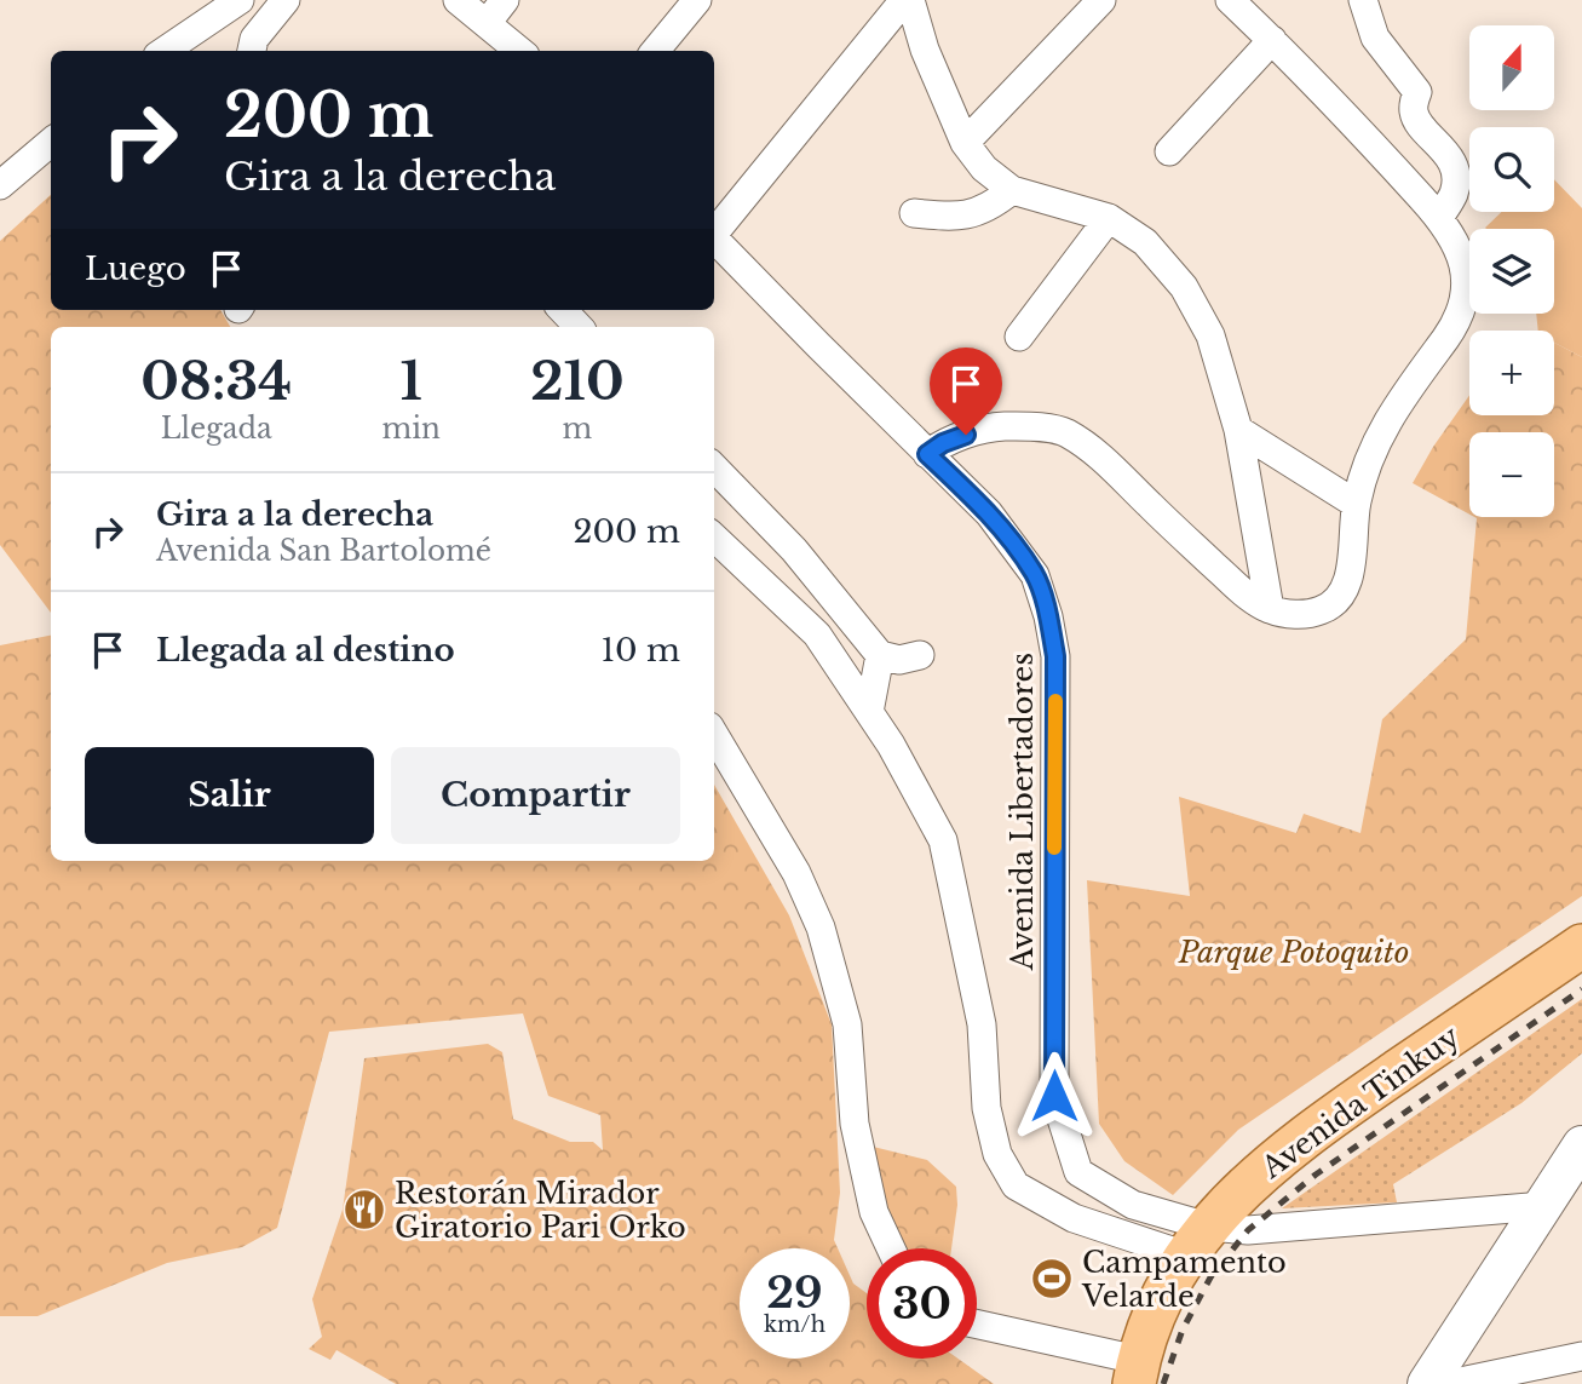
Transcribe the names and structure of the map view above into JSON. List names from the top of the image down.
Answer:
{
  "streets": {
    "main road": ["Avenida Tinkuy"],
    "street": ["Avenida Libertadores"]
  },
  "crossings": [
    ["Avenida Libertadores", "Avenida Tinkuy"]
  ],
  "parks": ["Parque Potoquito"],
  "places": {
    "restaurant": ["Restorán Mirador Giratorio Pari Orko"],
    "sports": ["Campamento Velarde"]
  },
  "north": "top",
  "page": {
    "map_buttons": ["+", "−"],
    "turn": ["200 m", "Gira a la derecha"],
    "then": "Luego",
    "eta": [
      "08:34",
      "Llegada",
      "1",
      "min",
      "210",
      "m"
    ],
    "list": [
      {
        "name": "Gira a la derecha",
        "note": "Avenida San Bartolomé",
        "value": "200 m"
      },
      {
        "name": "Llegada al destino",
        "value": "10 m"
      }
    ],
    "buttons": ["Salir", "Compartir"],
    "speed": "29 km/h",
    "limit": "30"
  }
}
